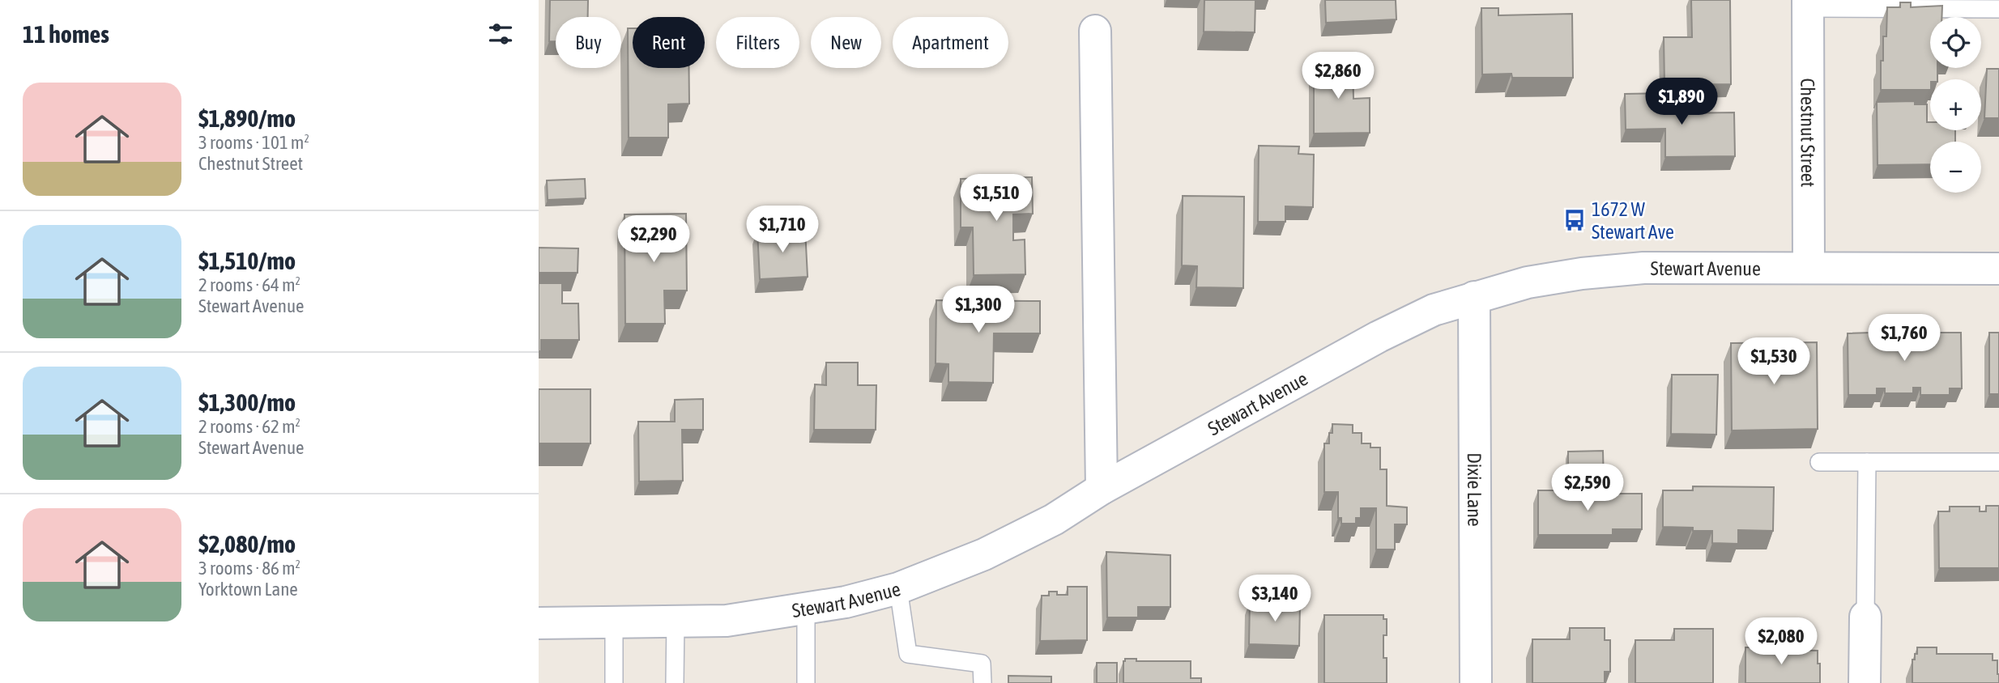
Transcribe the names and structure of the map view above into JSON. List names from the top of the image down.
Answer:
{
  "streets": {
    "main road": ["Chestnut Street", "Stewart Avenue", "Dixie Lane"]
  },
  "crossings": [
    ["Chestnut Street", "Stewart Avenue"],
    ["Stewart Avenue", "Dixie Lane"]
  ],
  "places": {
    "bus stop": ["1672 W Stewart Ave"]
  },
  "page": {
    "heading": "11 homes",
    "map_buttons": ["+", "−"],
    "chip": [
      "Buy",
      "Rent",
      "Filters",
      "New",
      "Apartment"
    ],
    "price": [
      "$2,860",
      "$1,890",
      "$1,510",
      "$1,710",
      "$2,290",
      "$1,300",
      "$1,760",
      "$1,530",
      "$2,590",
      "$3,140",
      "$2,080"
    ],
    "list": [
      {
        "name": "$1,890/mo",
        "note": "3 rooms · 101 m² · Chestnut Street"
      },
      {
        "name": "$1,510/mo",
        "note": "2 rooms · 64 m² · Stewart Avenue"
      },
      {
        "name": "$1,300/mo",
        "note": "2 rooms · 62 m² · Stewart Avenue"
      },
      {
        "name": "$2,080/mo",
        "note": "3 rooms · 86 m² · Yorktown Lane"
      }
    ]
  }
}
